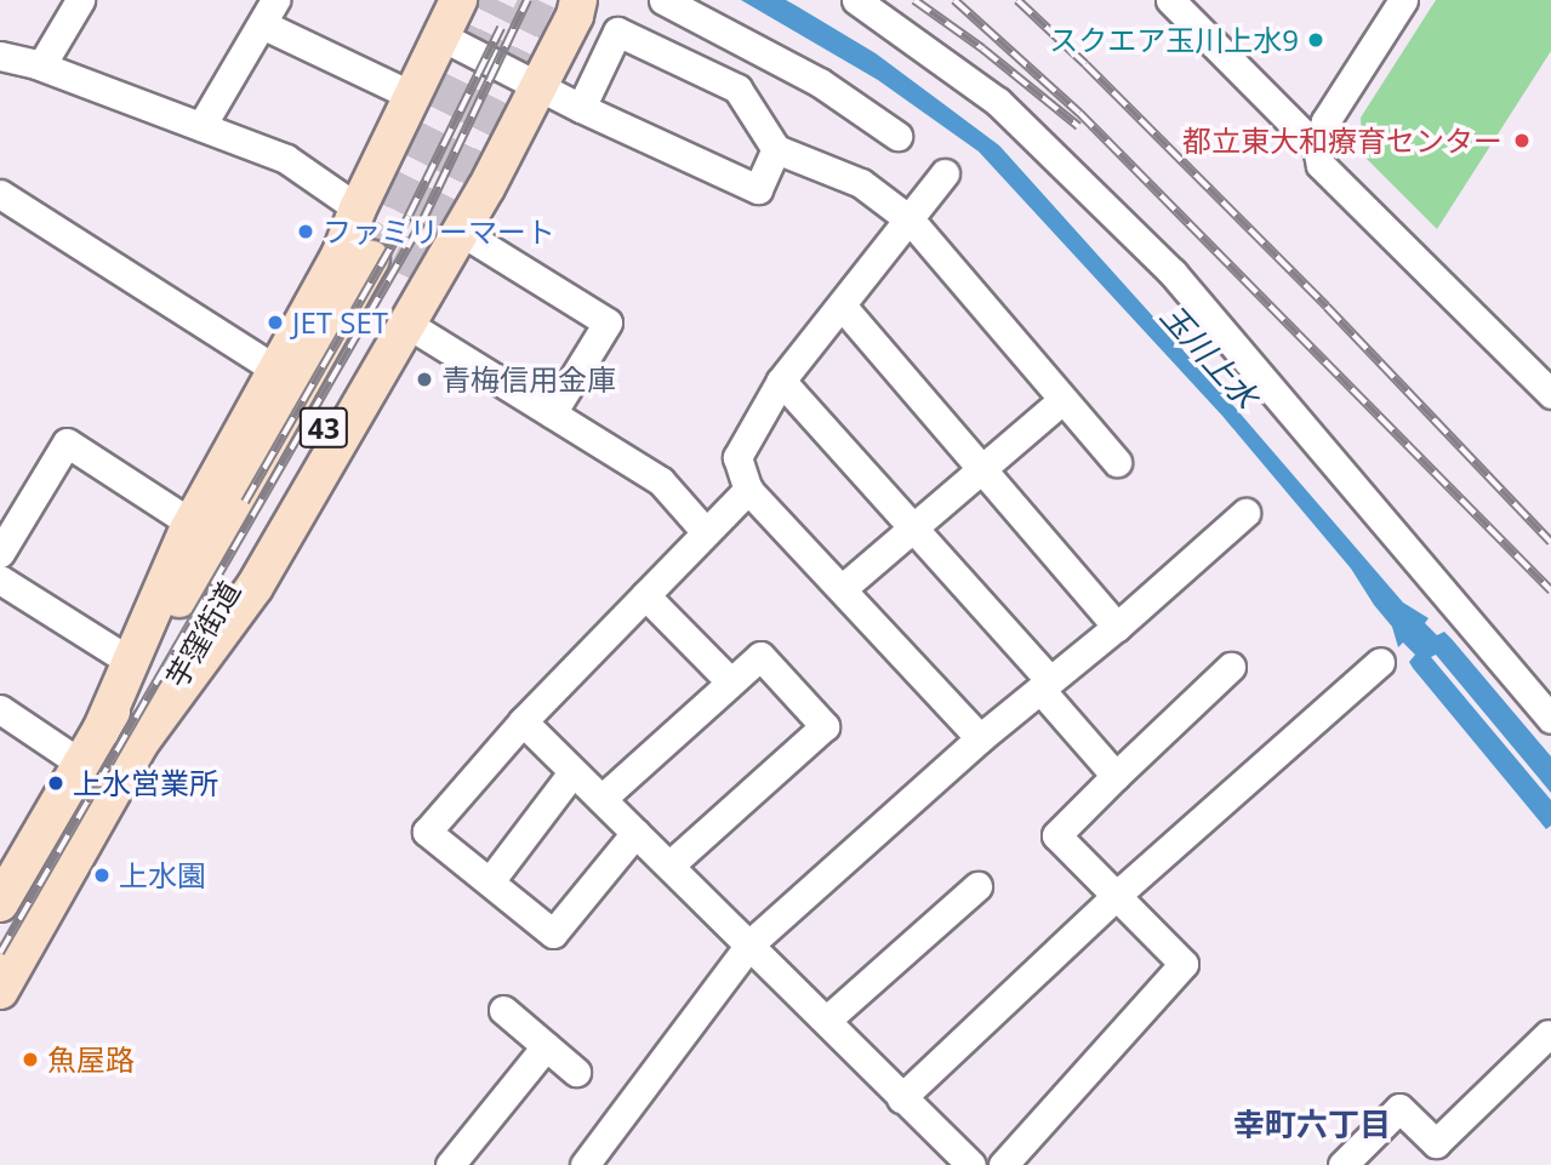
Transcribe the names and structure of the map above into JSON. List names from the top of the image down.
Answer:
{
  "streets": {
    "main road": ["43", "芋窪街道"]
  },
  "districts": ["幸町六丁目"],
  "water": ["玉川上水"],
  "places": [
    "スクエア玉川上水9",
    "都立東大和療育センター",
    "ファミリーマート",
    "JET SET",
    "青梅信用金庫",
    "上水営業所",
    "上水園",
    "魚屋路"
  ]
}
